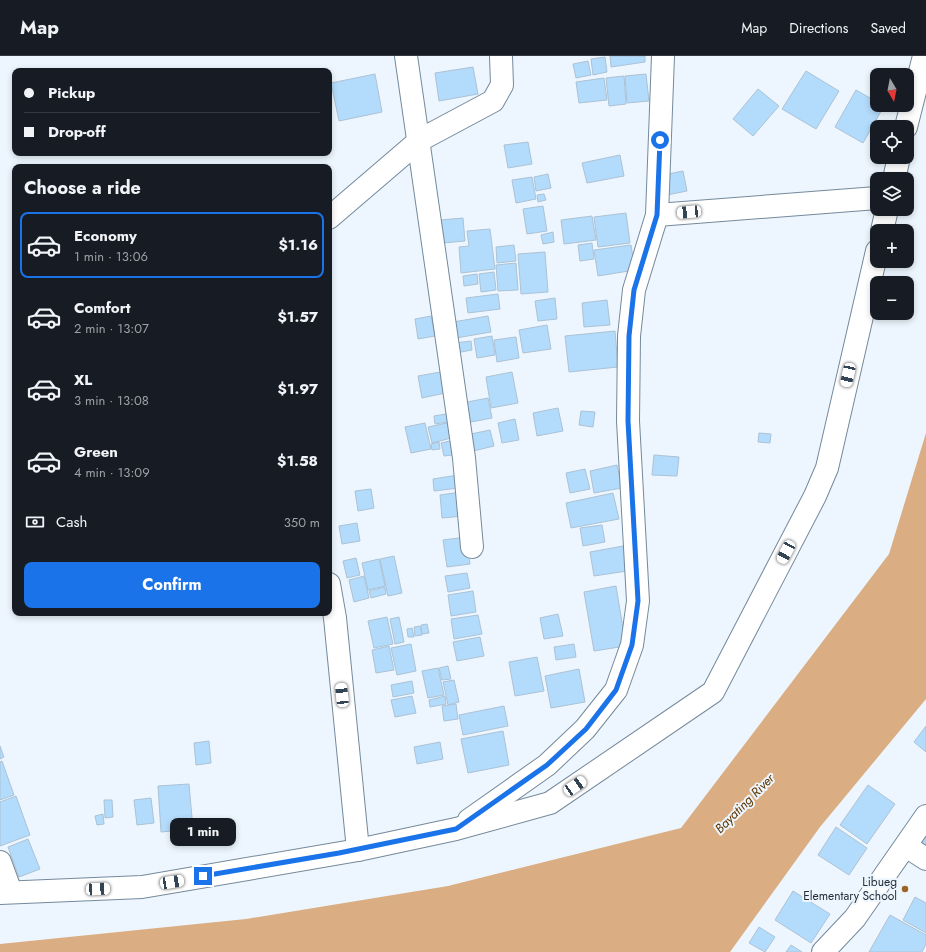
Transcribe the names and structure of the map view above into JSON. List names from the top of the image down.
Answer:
{
  "water": ["Bayating River"],
  "places": ["Libueg Elementary School"],
  "north": "bottom",
  "page": {
    "header": "Map",
    "nav": ["Map", "Directions", "Saved"],
    "map_buttons": ["+", "−"],
    "banner": ["Pickup", "Drop-off"],
    "heading": "Choose a ride",
    "list": [
      {
        "name": "Economy",
        "note": "1 min · 13:06",
        "value": "$1.16"
      },
      {
        "name": "Comfort",
        "note": "2 min · 13:07",
        "value": "$1.57"
      },
      {
        "name": "XL",
        "note": "3 min · 13:08",
        "value": "$1.97"
      },
      {
        "name": "Green",
        "note": "4 min · 13:09",
        "value": "$1.58"
      }
    ],
    "pay": ["Cash", "350 m"],
    "buttons": "Confirm",
    "bubble": "1 min"
  }
}
